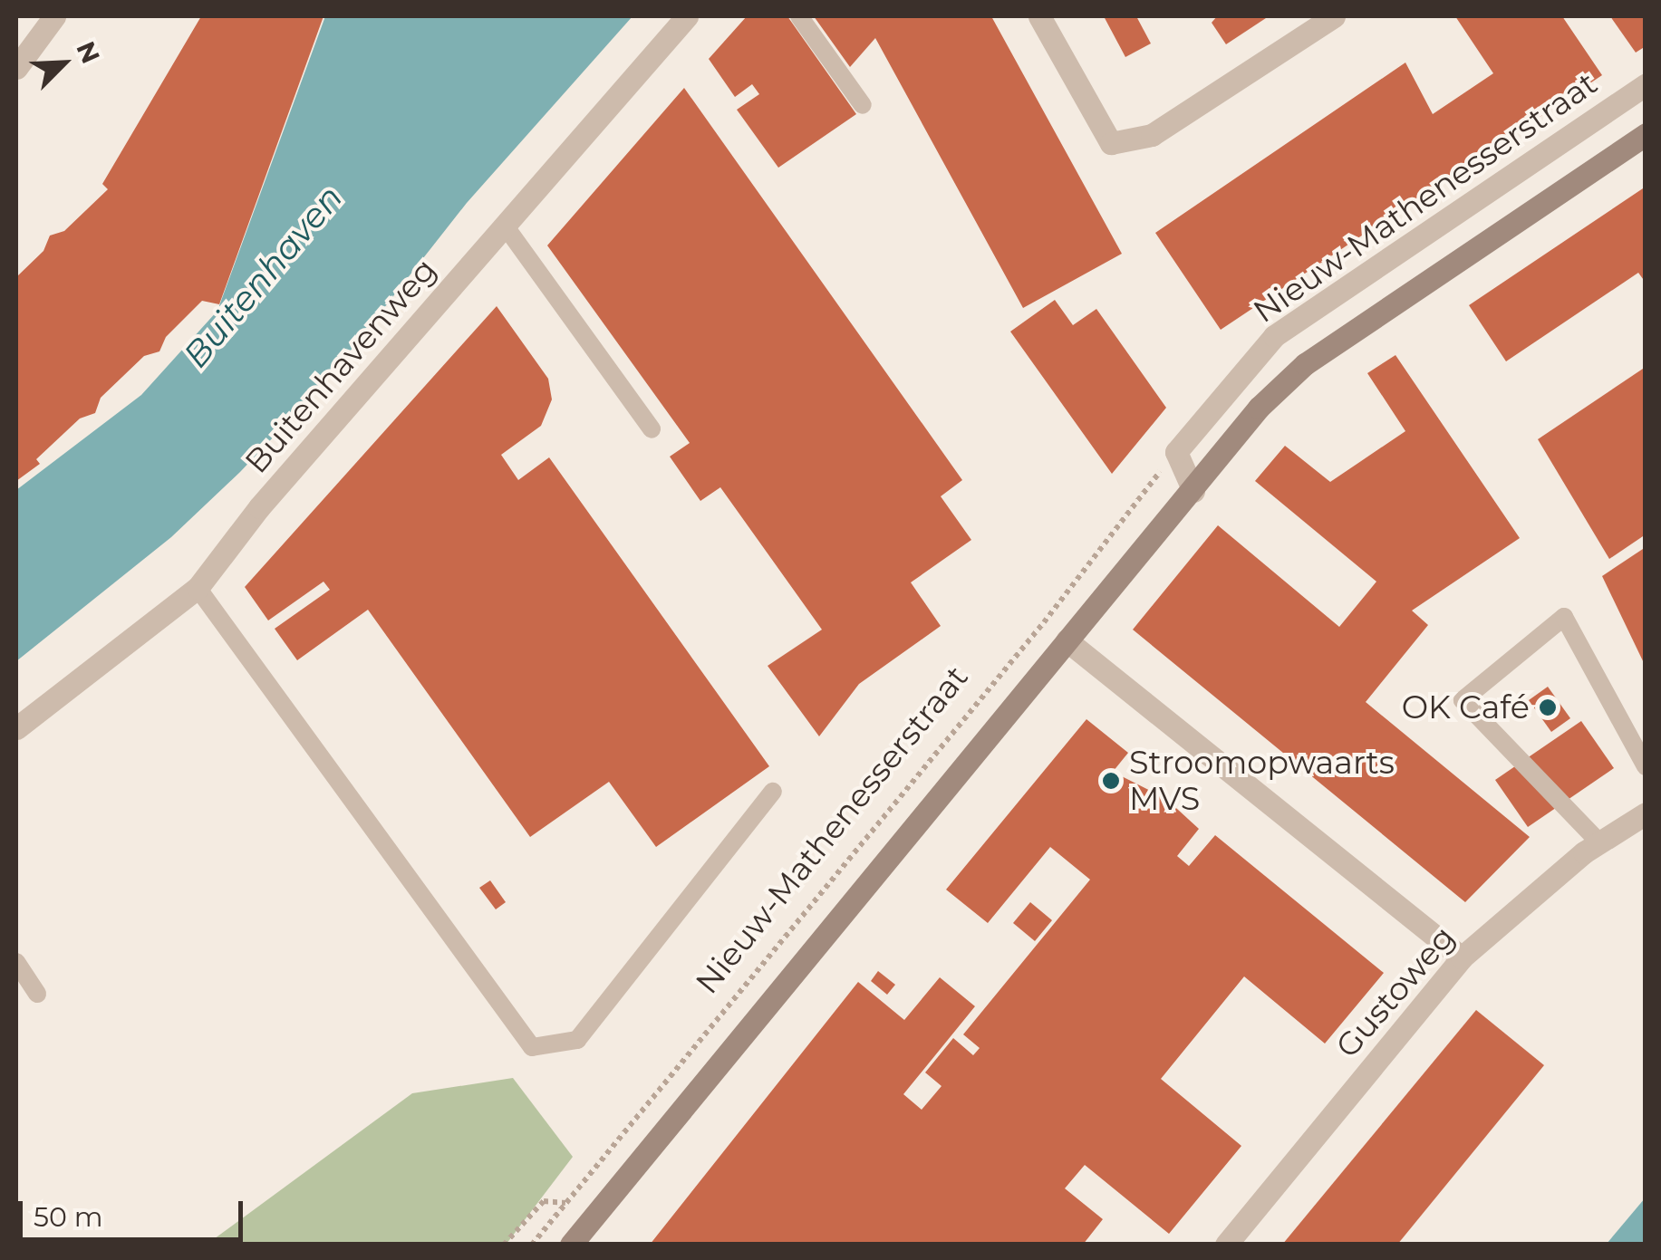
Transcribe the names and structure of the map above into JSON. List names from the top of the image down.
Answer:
{
  "streets": {
    "street": ["Nieuw-Mathenesserstraat", "Buitenhavenweg", "Gustoweg"]
  },
  "water": ["Buitenhaven"],
  "places": ["OK Café", "Stroomopwaarts MVS"],
  "scale_bar": "50 m",
  "north": "top right"
}
